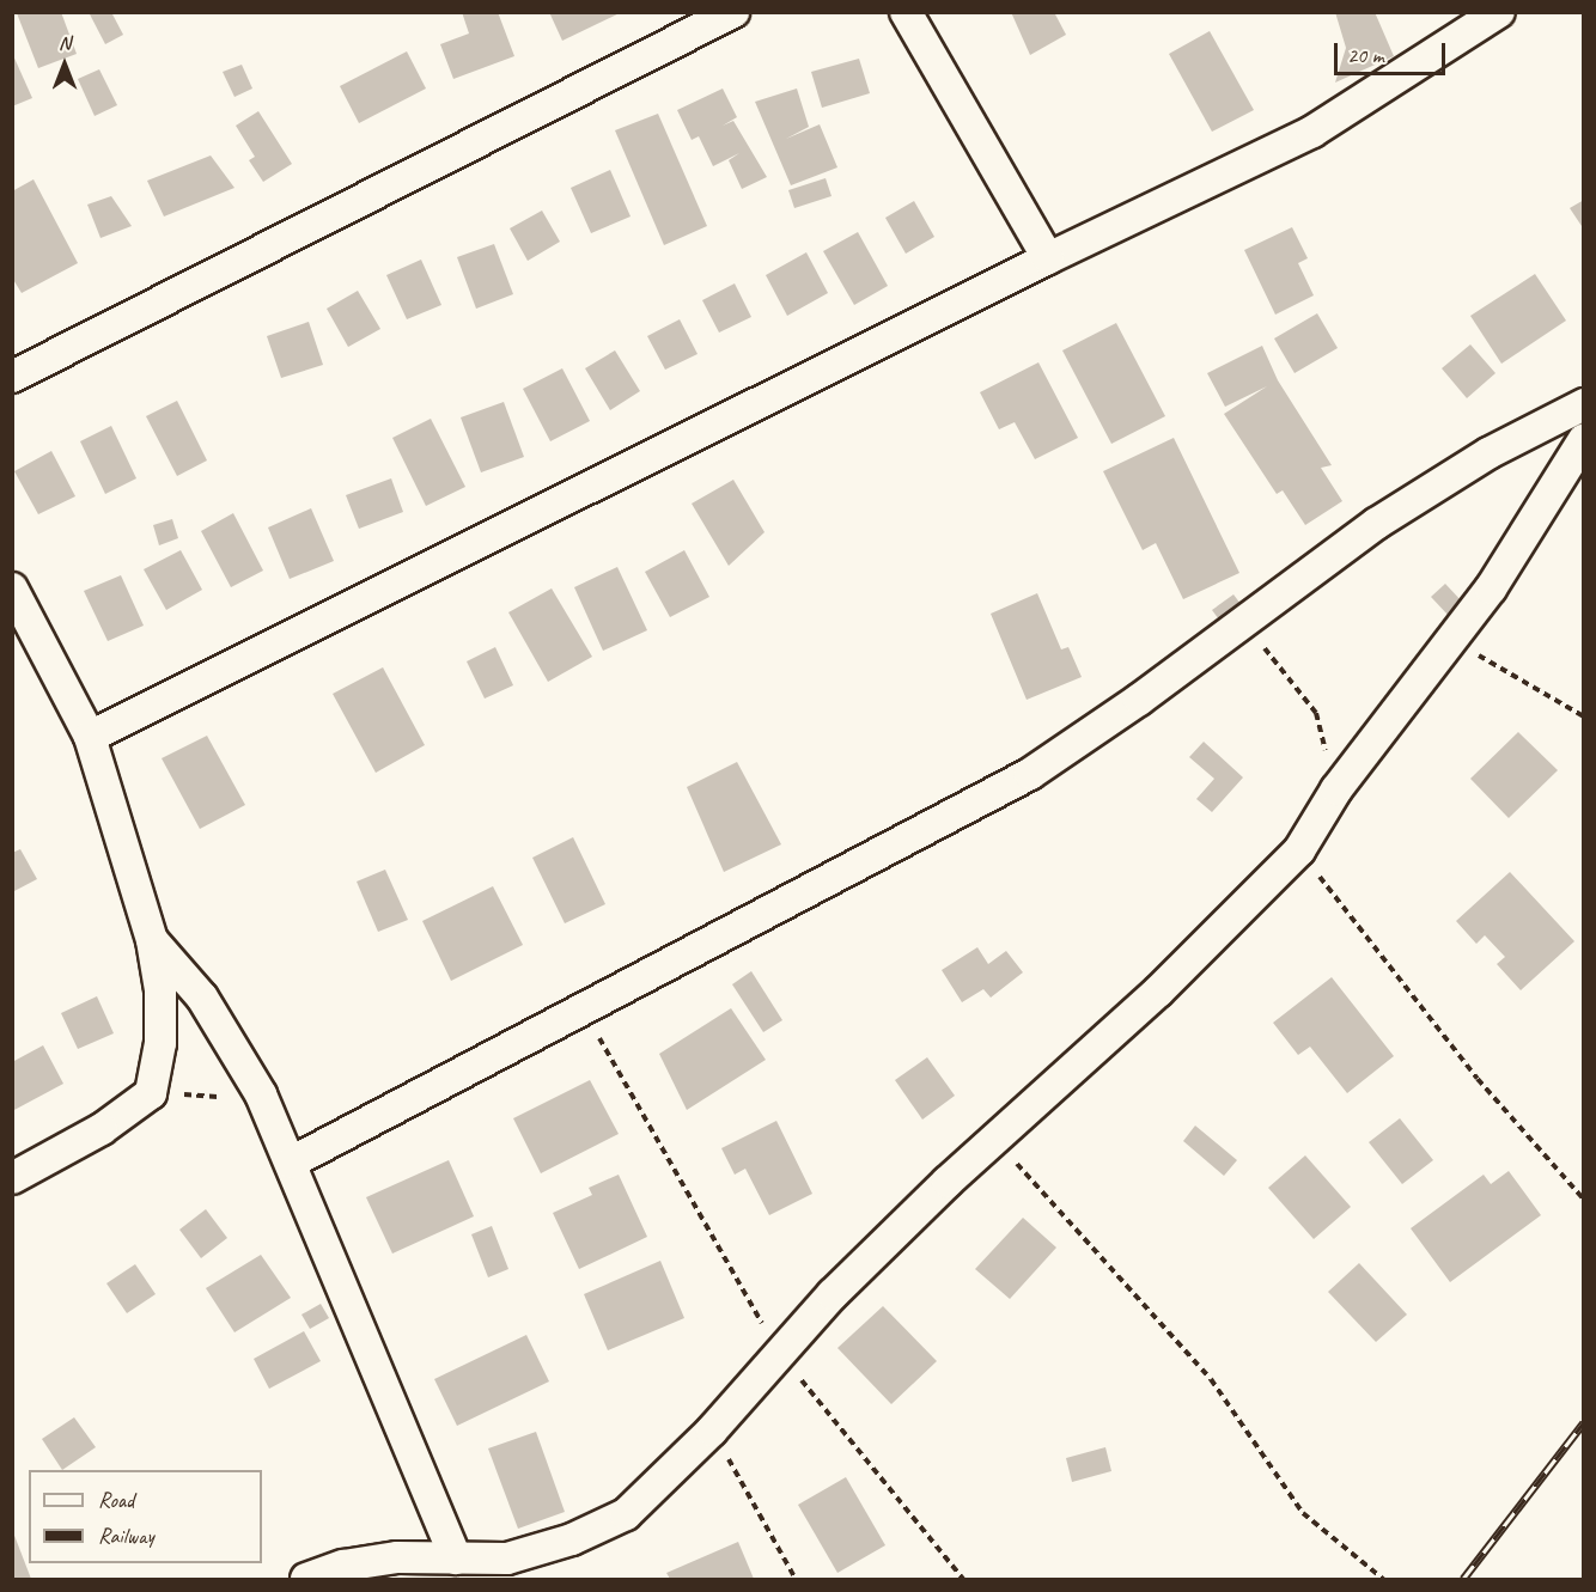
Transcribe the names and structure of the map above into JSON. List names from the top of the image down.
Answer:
{
  "legend": ["Road", "Railway"],
  "scale_bar": "20 m",
  "north": "top"
}
